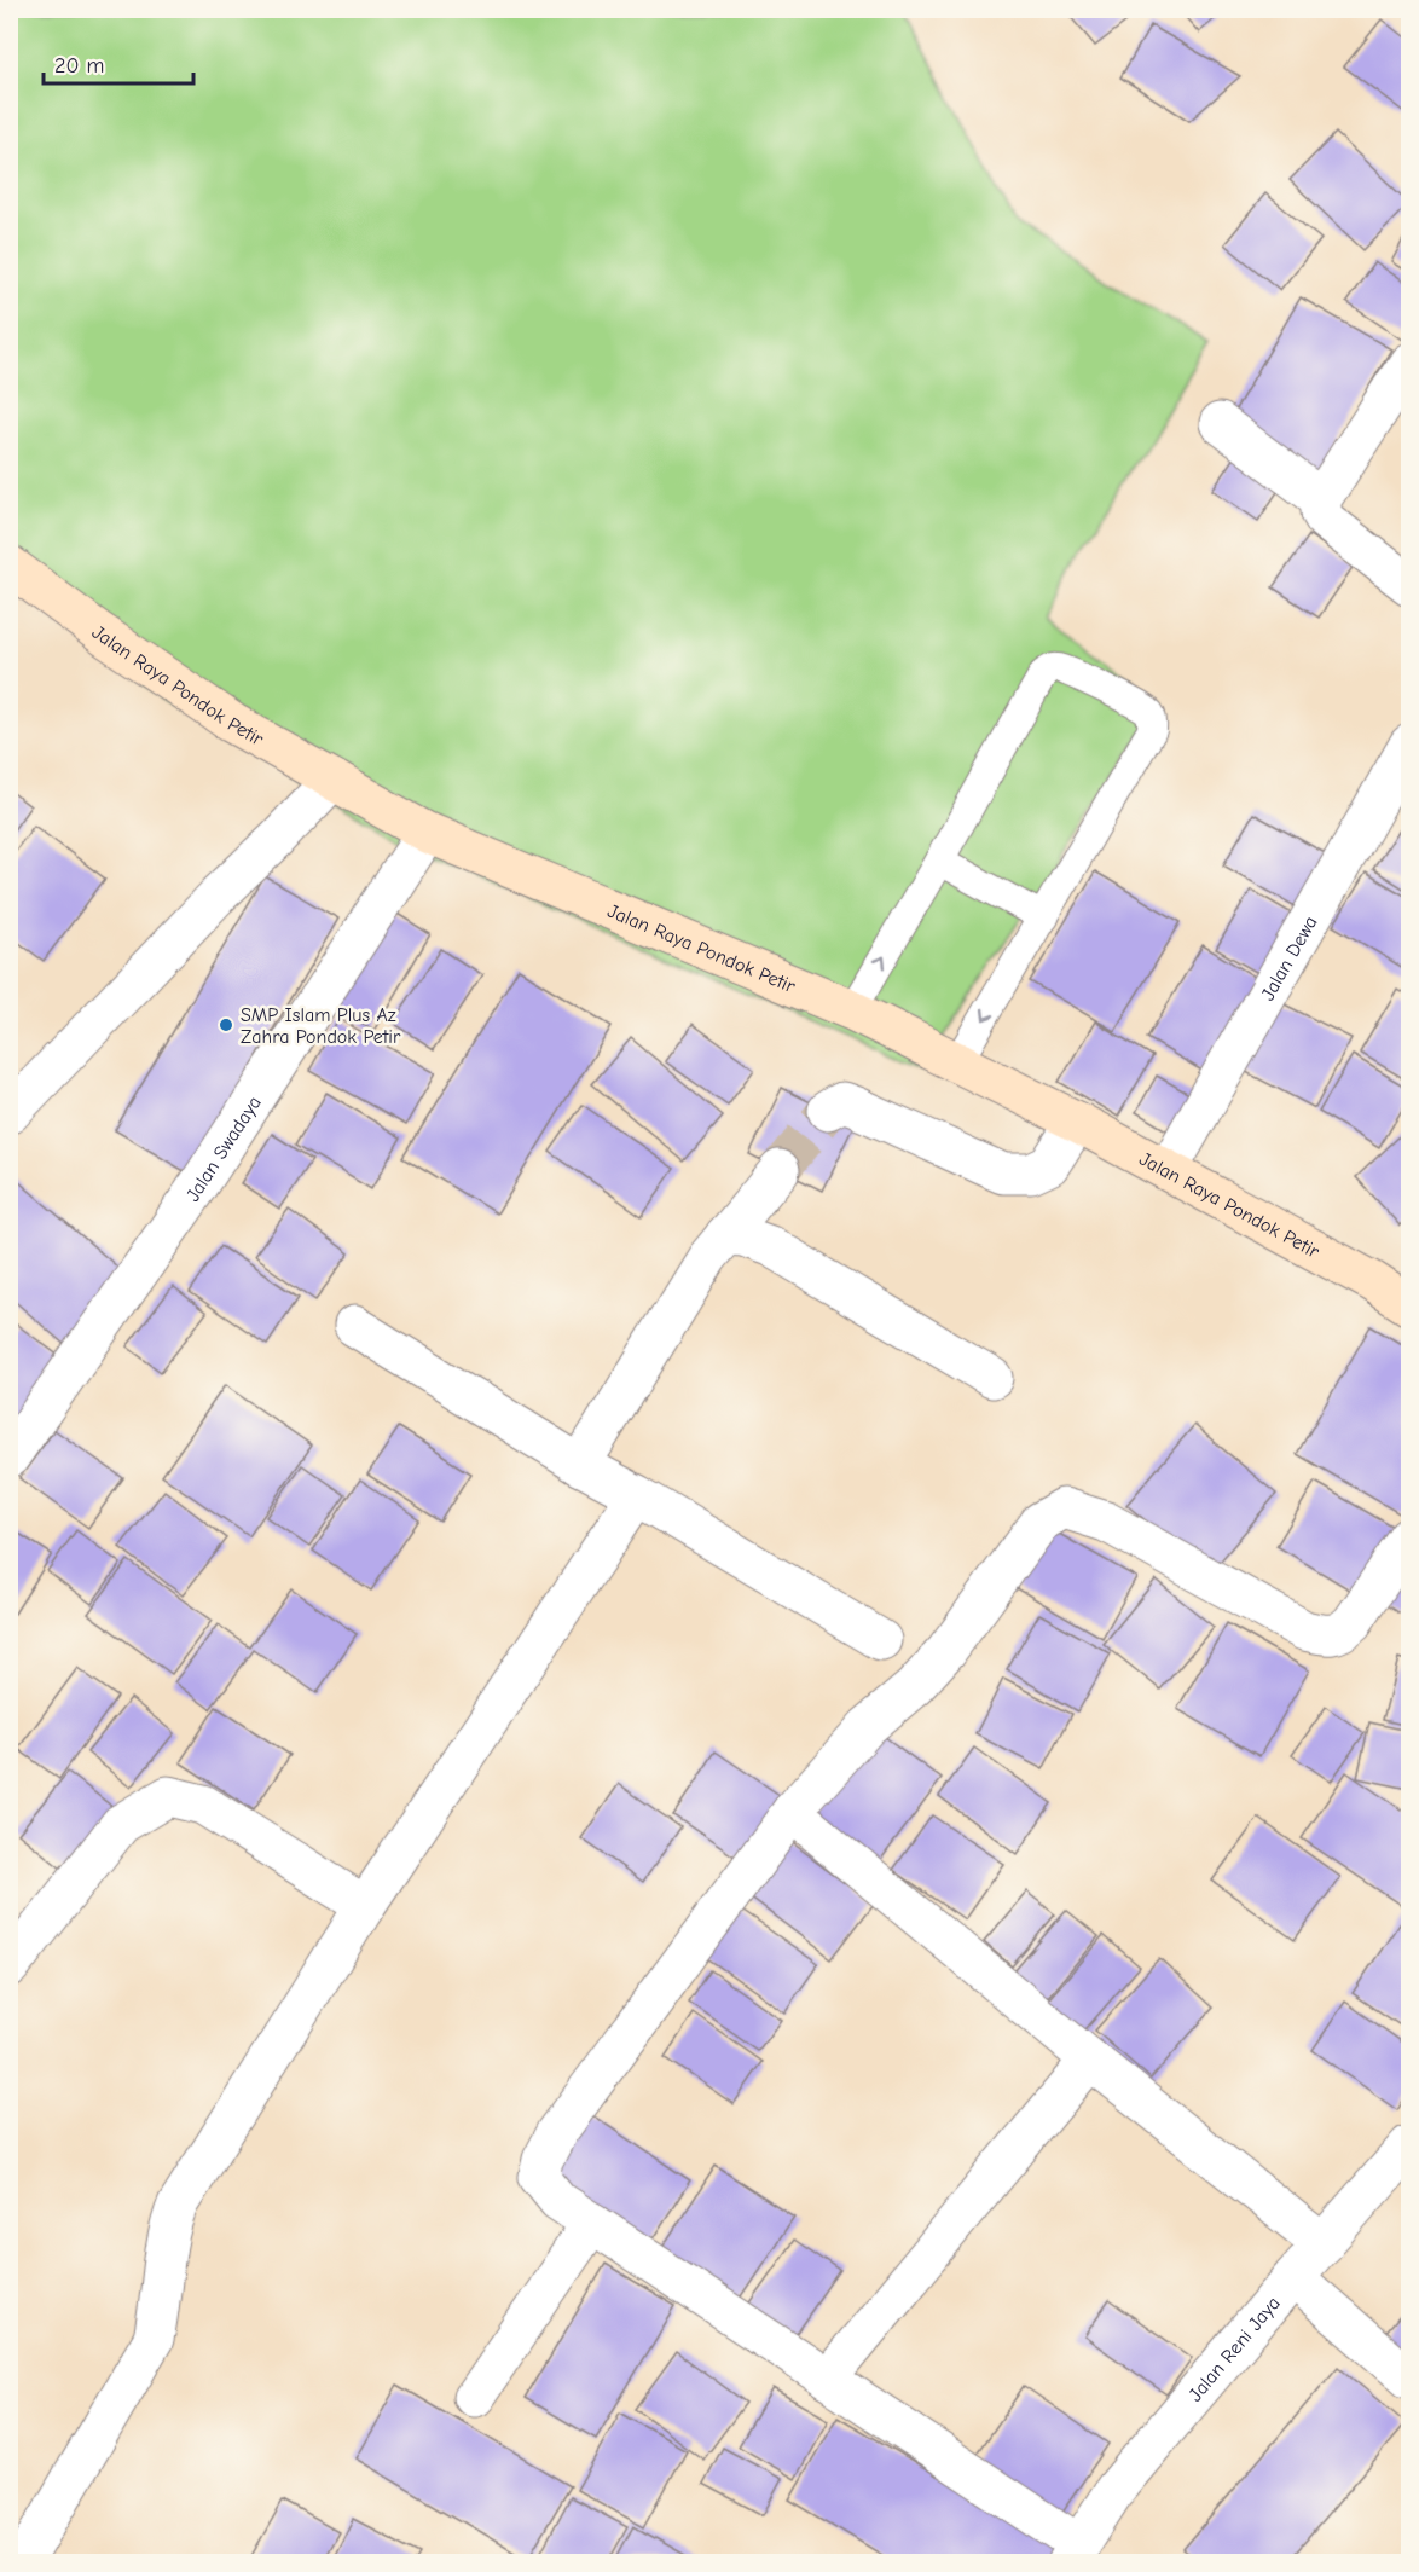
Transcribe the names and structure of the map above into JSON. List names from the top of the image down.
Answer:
{
  "streets": {
    "main road": ["Jalan Raya Pondok Petir"],
    "street": ["Jalan Dewa", "Jalan Swadaya", "Jalan Reni Jaya"]
  },
  "crossings": [
    ["Jalan Raya Pondok Petir", "Jalan Dewa"],
    ["Jalan Raya Pondok Petir", "Jalan Swadaya"]
  ],
  "places": ["SMP Islam Plus Az Zahra Pondok Petir"],
  "scale_bar": "20 m"
}
